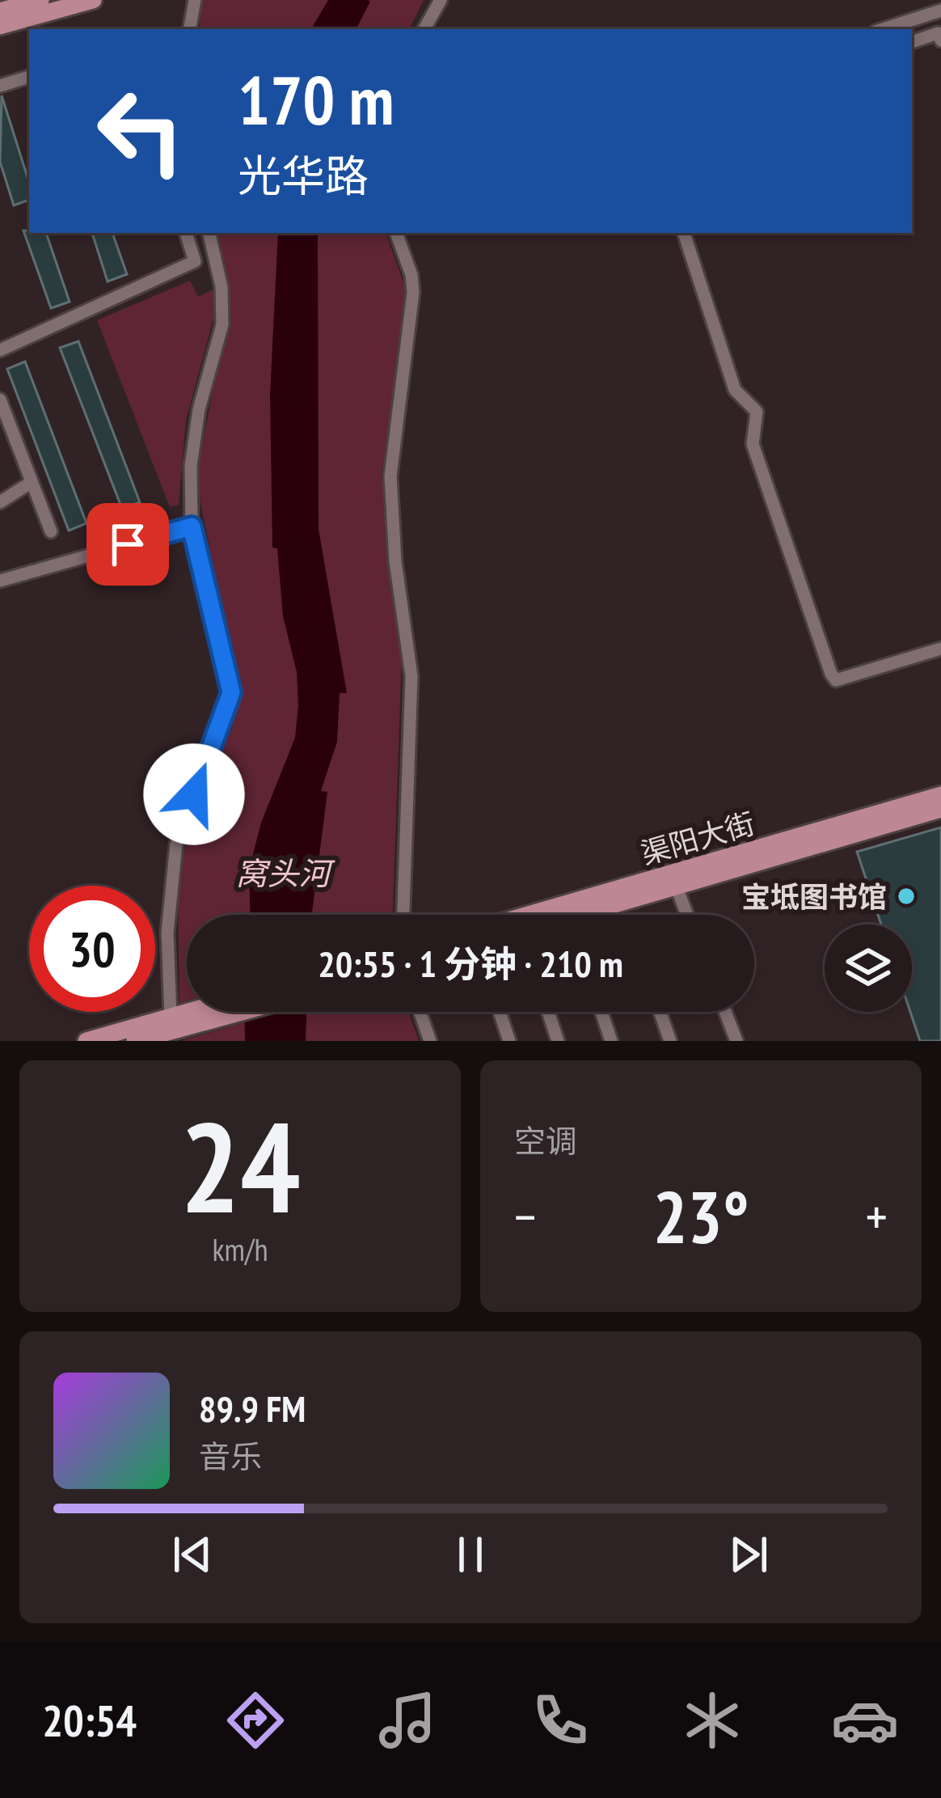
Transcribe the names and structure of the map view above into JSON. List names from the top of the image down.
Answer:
{
  "streets": {
    "main road": ["渠阳大街"]
  },
  "water": ["窝头河"],
  "places": ["宝坻图书馆"],
  "page": {
    "turn": ["170 m", "光华路"],
    "limit": "30",
    "trip": "20:55 · 1 分钟 · 210 m",
    "tile": [
      ["24", "km/h"],
      "空调"
    ],
    "heat": ["−", "23°", "+"],
    "song": ["89.9 FM", "音乐"],
    "tabs": "20:54"
  }
}
